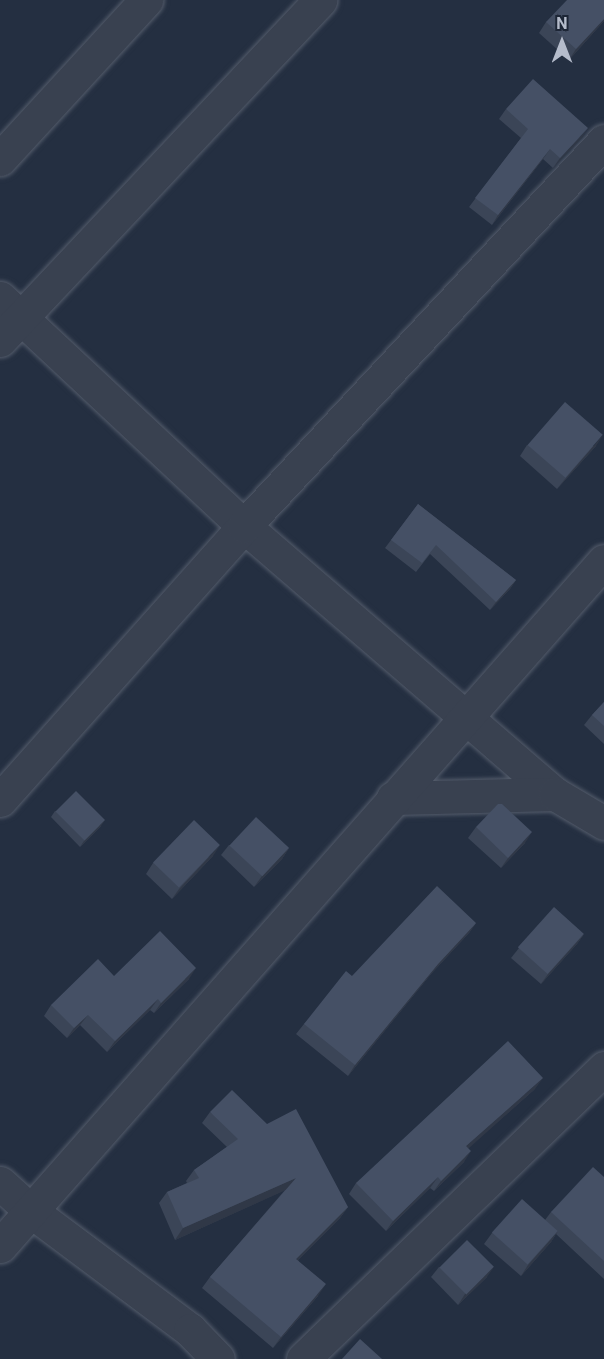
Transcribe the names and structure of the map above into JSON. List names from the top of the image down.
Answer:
{
  "north": "top"
}
